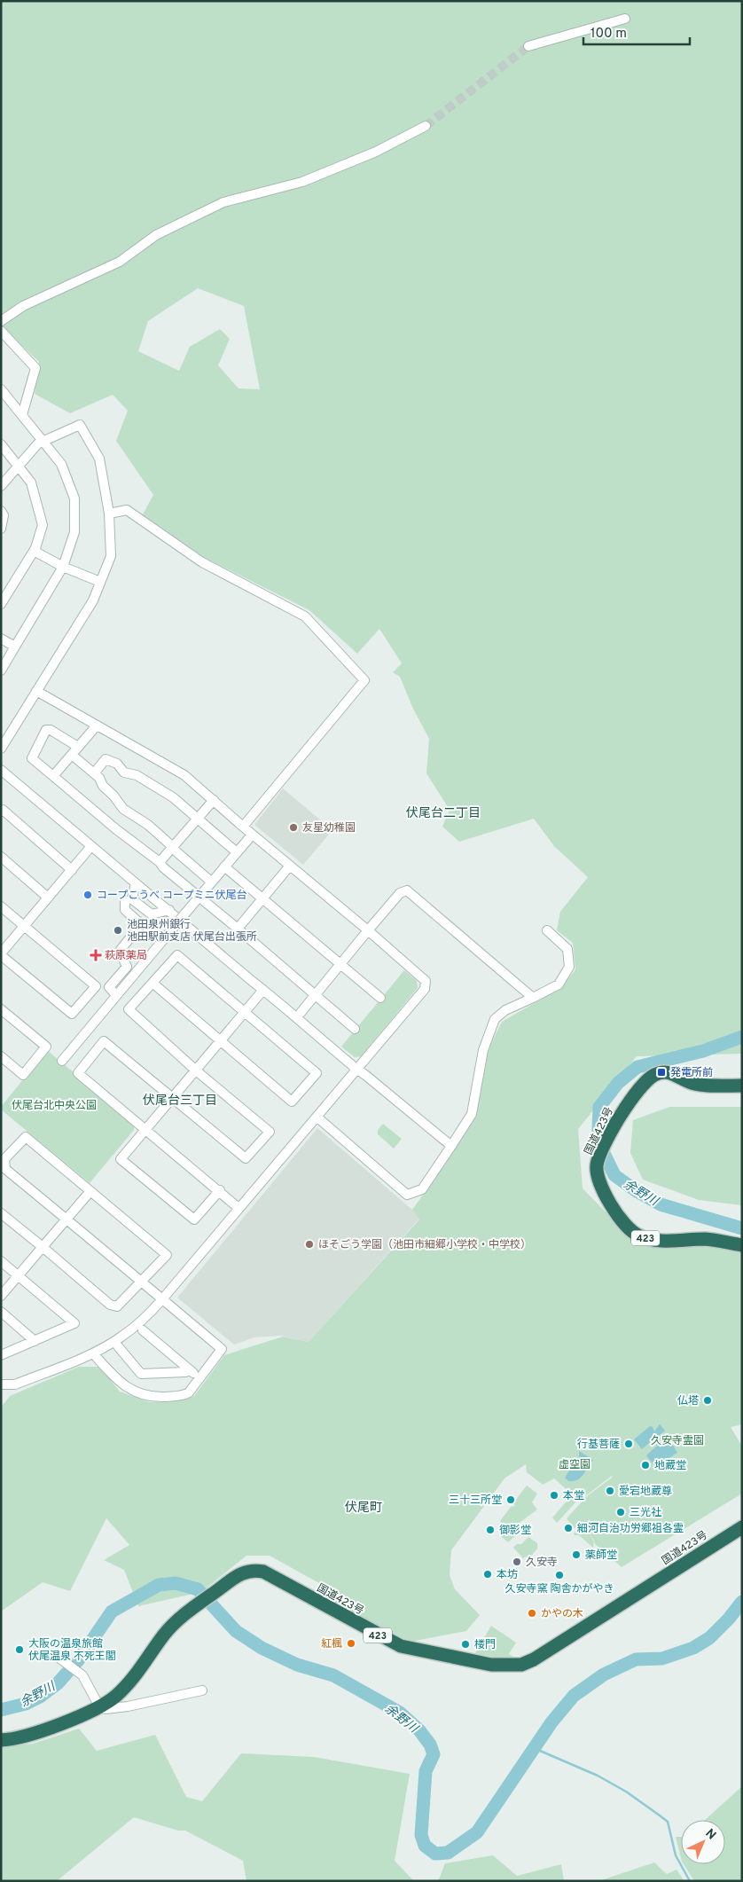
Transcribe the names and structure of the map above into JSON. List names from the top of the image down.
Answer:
{
  "streets": {
    "highway": ["国道423号", "423"]
  },
  "districts": ["伏尾台二丁目", "伏尾台三丁目", "伏尾町"],
  "water": ["余野川"],
  "parks": ["伏尾台北中央公園", "久安寺霊園", "虚空園"],
  "places": {
    "other": [
      "友星幼稚園",
      "コープこうべ コープミニ伏尾台",
      "池田泉州銀行 池田駅前支店 伏尾台出張所",
      "ほそごう学園（池田市細郷小学校・中学校）",
      "仏塔",
      "行基菩薩",
      "地蔵堂",
      "愛宕地蔵尊",
      "本堂",
      "三十三所堂",
      "三光社",
      "細河自治功労郷祖各霊",
      "御影堂",
      "薬師堂",
      "久安寺",
      "本坊",
      "久安寺窯 陶舎かがやき",
      "かやの木",
      "紅楓",
      "楼門",
      "大阪の温泉旅館 伏尾温泉 不死王閣"
    ],
    "health": ["萩原薬局"],
    "transit": ["発電所前"]
  },
  "scale_bar": "100 m",
  "north": "top right"
}
